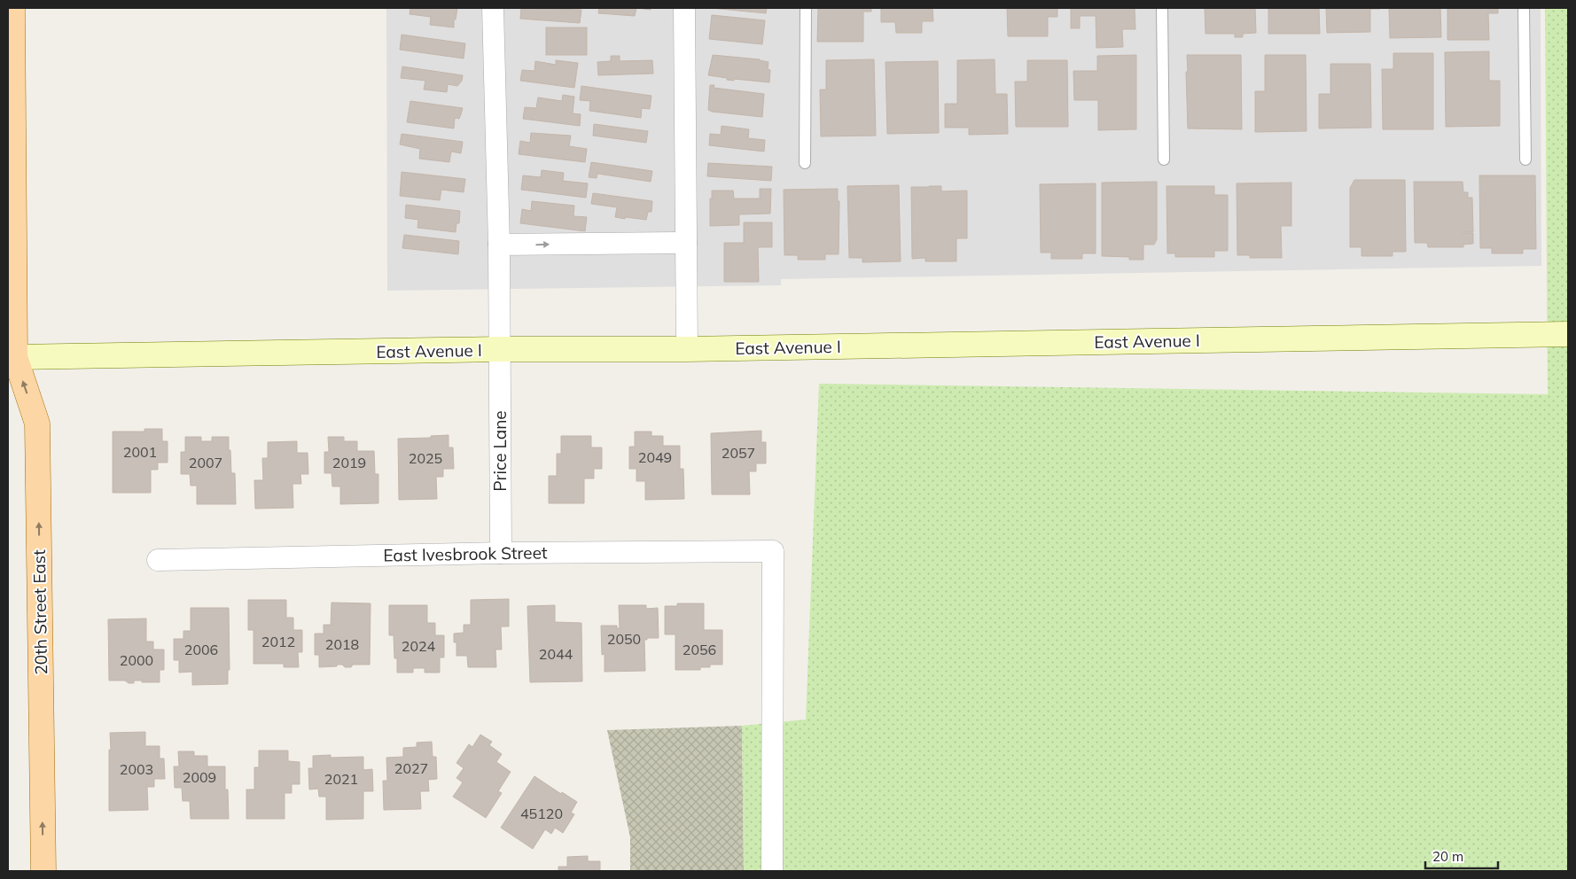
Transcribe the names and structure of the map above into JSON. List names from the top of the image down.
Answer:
{
  "streets": {
    "main road": ["East Avenue I", "20th Street East"],
    "street": ["Price Lane", "East Ivesbrook Street"]
  },
  "crossings": [
    ["East Avenue I", "Price Lane"],
    ["East Avenue I", "20th Street East"],
    ["Price Lane", "East Ivesbrook Street"]
  ],
  "one_way": ["20th Street East"],
  "house_numbers": [
    "2001",
    "2057",
    "2049",
    "2025",
    "2007",
    "2019",
    "2050",
    "2012",
    "2018",
    "2024",
    "2006",
    "2056",
    "2044",
    "2000",
    "2027",
    "2003",
    "2009",
    "2021",
    "45120"
  ],
  "scale_bar": "20 m"
}
